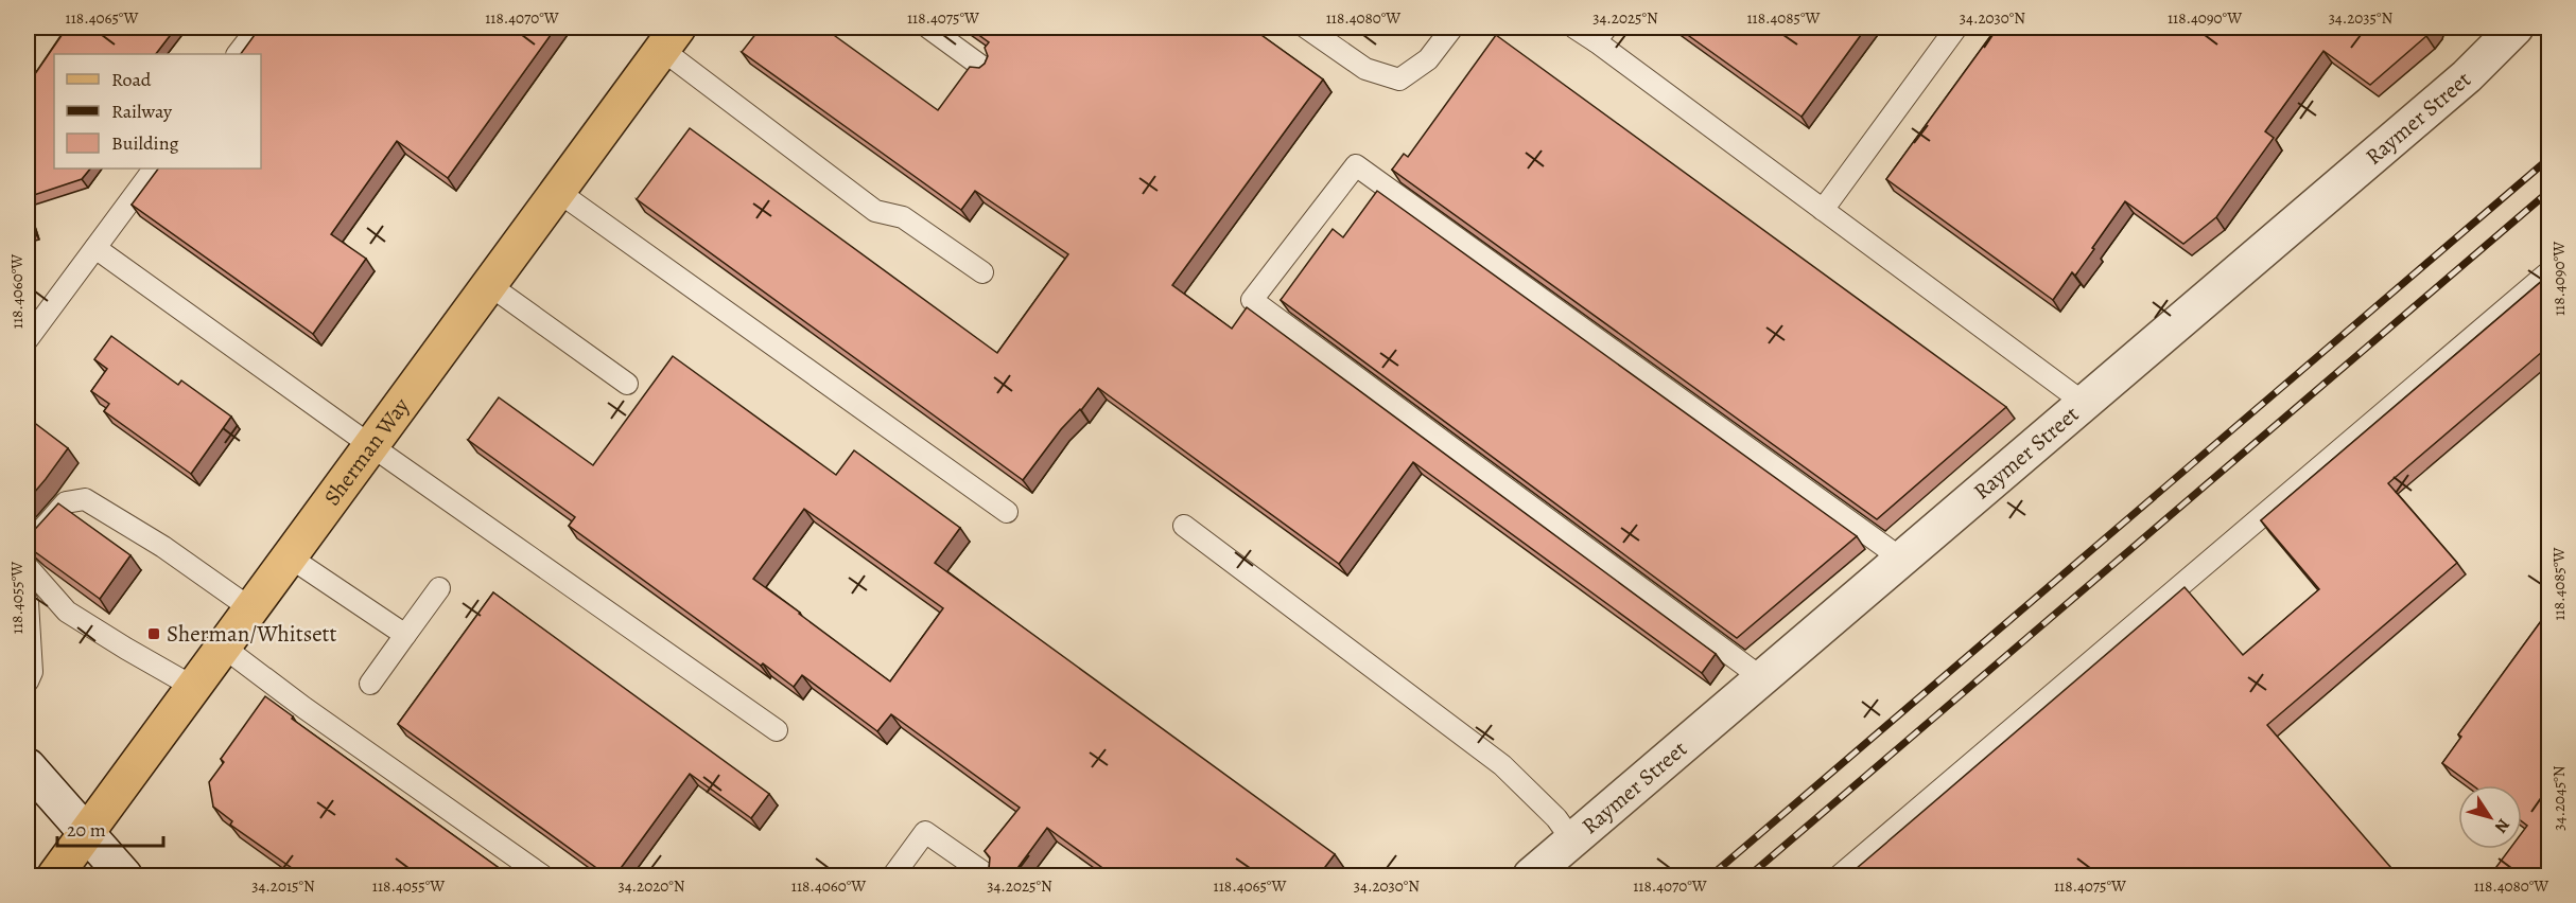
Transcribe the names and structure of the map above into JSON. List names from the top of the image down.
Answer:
{
  "streets": {
    "main road": ["Sherman Way"],
    "street": ["Raymer Street"]
  },
  "places": {
    "transit": ["Sherman/Whitsett"]
  },
  "legend": ["Road", "Railway", "Building"],
  "scale_bar": "20 m",
  "north": "bottom right",
  "coordinates": [
    "118.4065°W",
    "118.4070°W",
    "118.4075°W",
    "118.4080°W",
    "34.2025°N",
    "118.4085°W",
    "34.2030°N",
    "118.4090°W",
    "34.2035°N",
    "118.4060°W",
    "118.4055°W",
    "34.2045°N",
    "34.2015°N",
    "34.2020°N"
  ]
}
